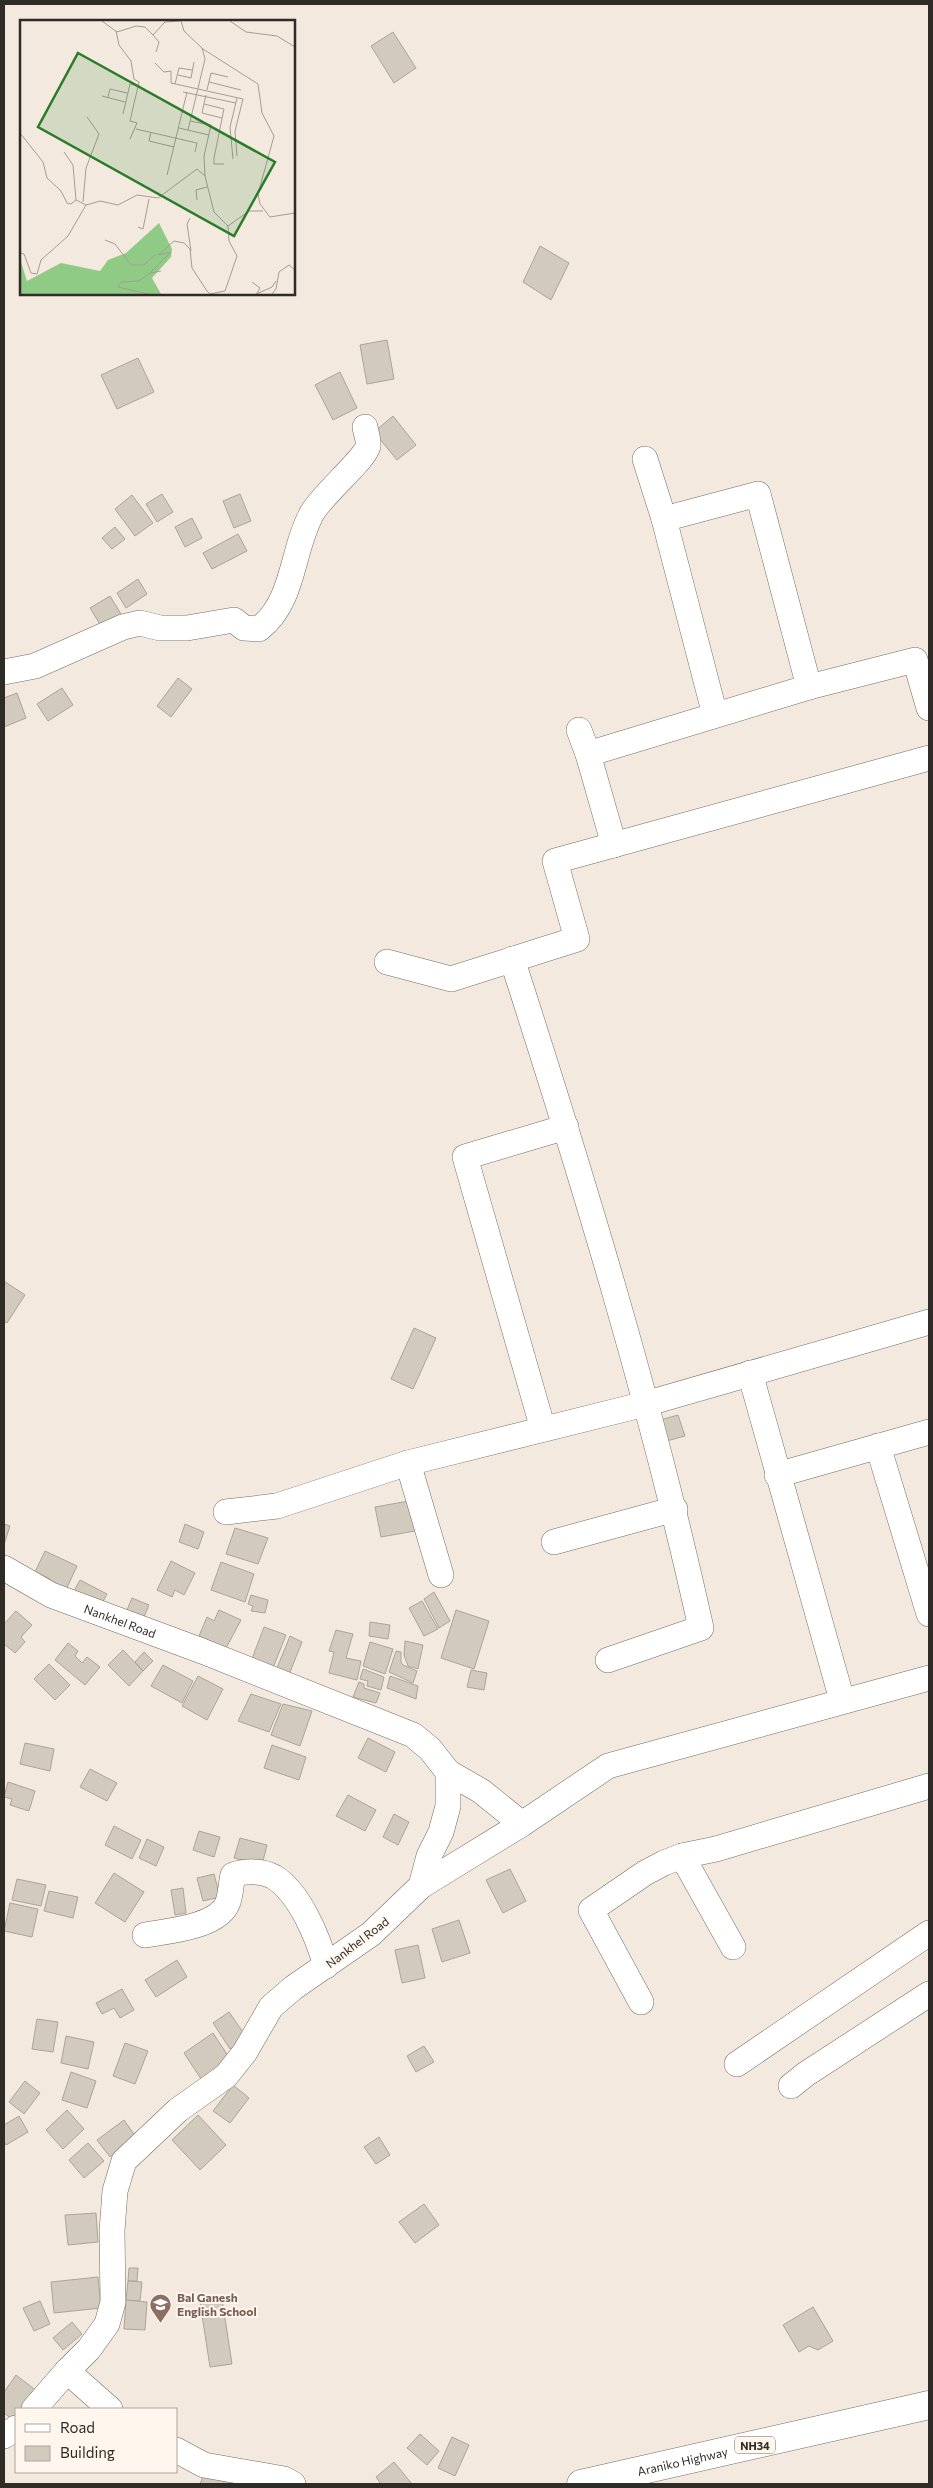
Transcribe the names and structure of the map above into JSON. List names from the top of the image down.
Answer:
{
  "streets": {
    "highway": ["NH34", "Araniko Highway"],
    "street": ["Nankhel Road"]
  },
  "places": {
    "school or university": ["Bal Ganesh English School"]
  },
  "legend": ["Road", "Building"]
}
